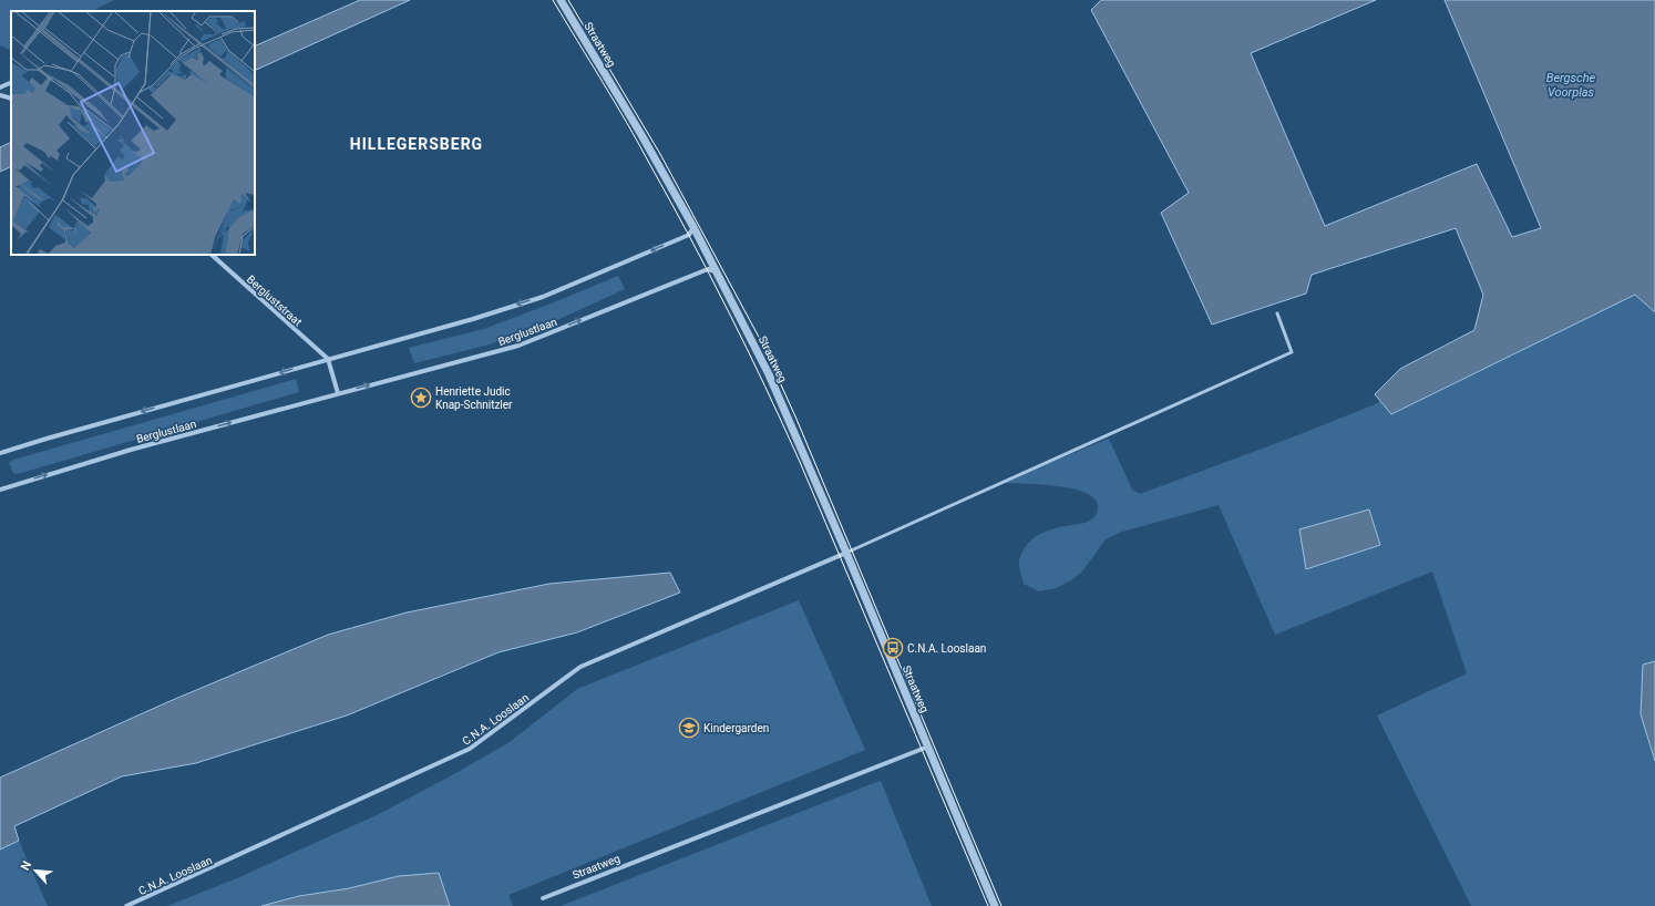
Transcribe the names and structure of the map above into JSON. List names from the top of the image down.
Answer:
{
  "streets": {
    "street": [
      "Straatweg",
      "Bergluststraat",
      "Berglustlaan",
      "C.N.A. Looslaan"
    ]
  },
  "crossings": [
    ["Straatweg", "Berglustlaan"],
    ["Straatweg", "C.N.A. Looslaan"]
  ],
  "districts": ["HILLEGERSBERG"],
  "water": ["Bergsche Voorplas"],
  "places": {
    "place": ["Henriette Judic Knap-Schnitzler"],
    "bus stop": ["C.N.A. Looslaan"],
    "school or university": ["Kindergarden"]
  },
  "north": "top left"
}
